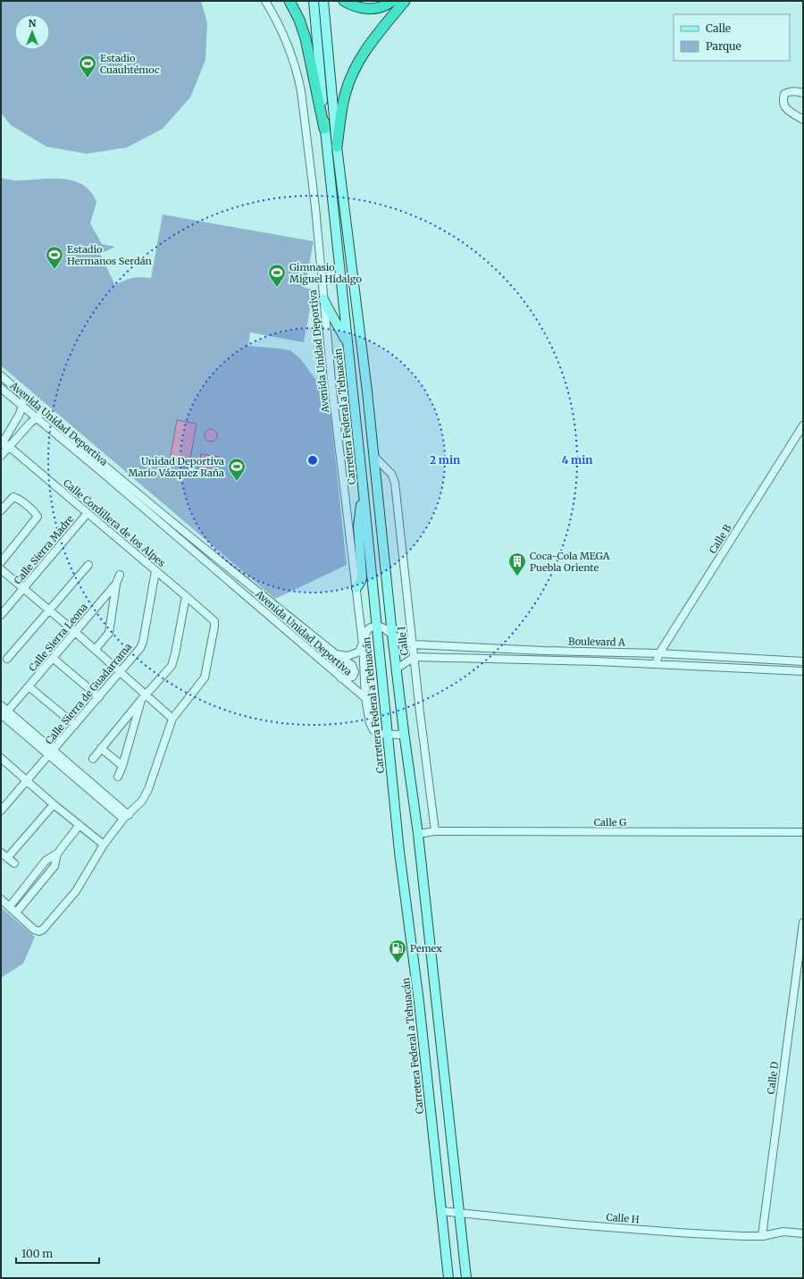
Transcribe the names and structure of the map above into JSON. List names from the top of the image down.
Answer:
{
  "streets": {
    "main road": ["Carretera Federal a Tehuacán"],
    "street": [
      "Avenida Unidad Deportiva",
      "Calle Cordillera de los Alpes",
      "Calle B",
      "Calle Sierra Madre",
      "Calle Sierra Leona",
      "Calle I",
      "Boulevard A",
      "Calle Sierra de Guadarrama",
      "Calle G",
      "Calle D",
      "Calle H"
    ]
  },
  "crossings": [
    ["Avenida Unidad Deportiva", "Carretera Federal a Tehuacán"],
    ["Carretera Federal a Tehuacán", "Calle H"],
    ["Calle Cordillera de los Alpes", "Calle Sierra Madre"],
    ["Calle Cordillera de los Alpes", "Calle Sierra de Guadarrama"],
    ["Calle B", "Boulevard A"],
    ["Calle I", "Boulevard A"],
    ["Calle I", "Calle G"],
    ["Calle D", "Calle H"]
  ],
  "places": {
    "sports": [
      "Estadio Cuauhtémoc",
      "Estadio Hermanos Serdán",
      "Gimnasio Miguel Hidalgo",
      "Unidad Deportiva Mario Vázquez Raña"
    ],
    "building": ["Coca-Cola MEGA Puebla Oriente"],
    "fuel station": ["Pemex"]
  },
  "legend": ["Calle", "Parque"],
  "scale_bar": "100 m",
  "north": "top",
  "rings": ["2 min", "4 min"]
}
